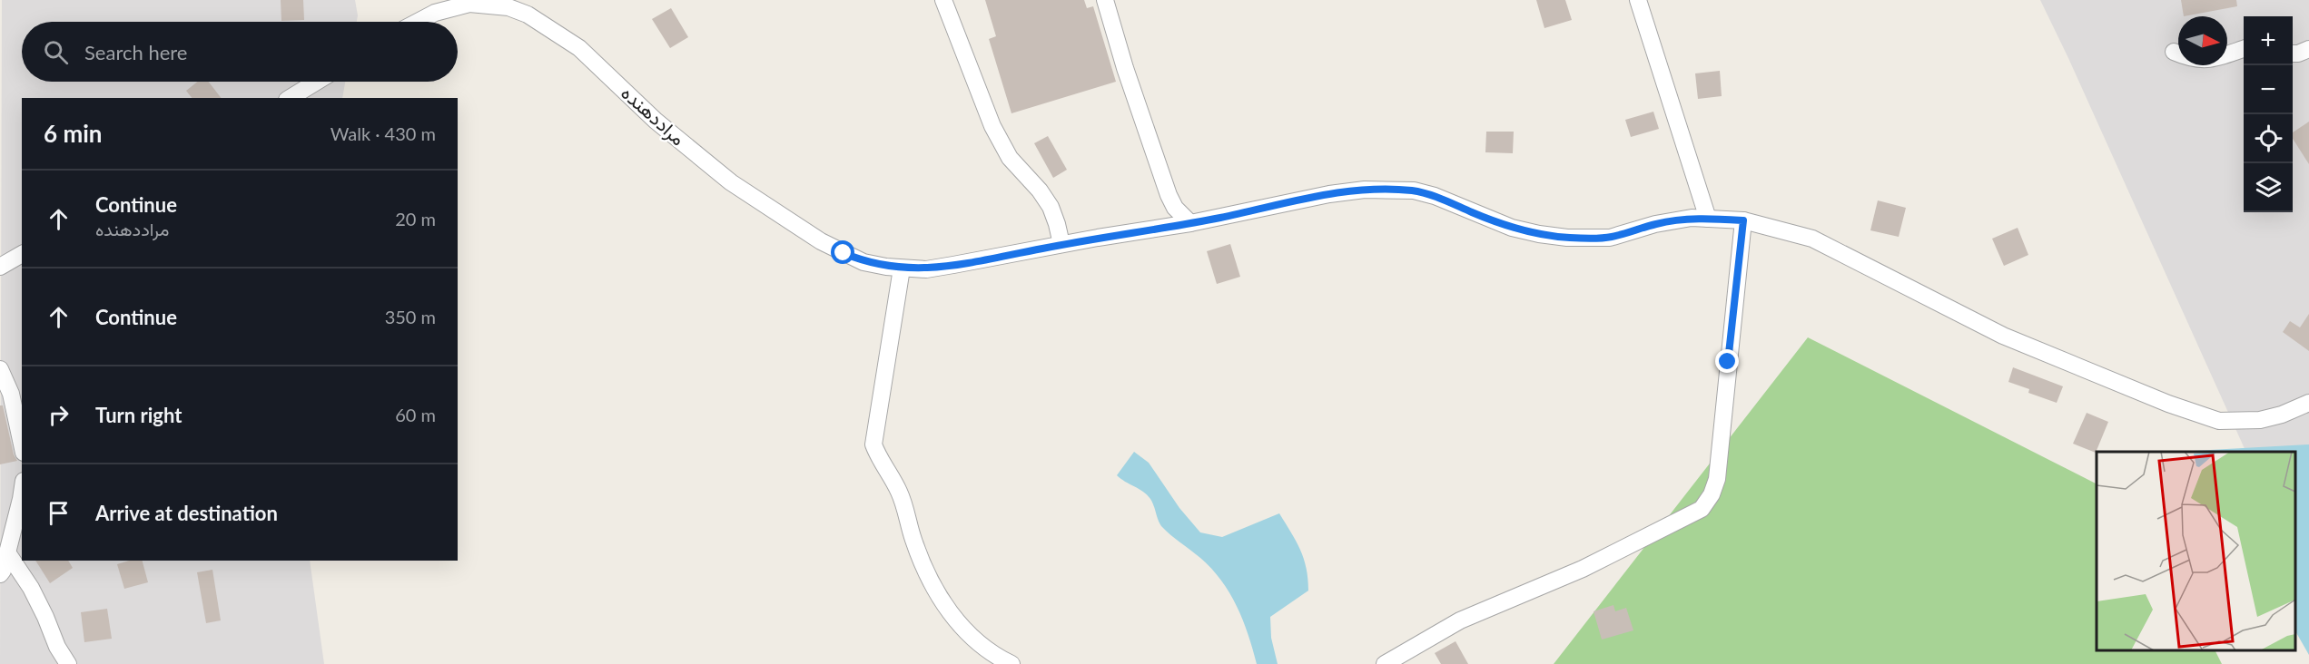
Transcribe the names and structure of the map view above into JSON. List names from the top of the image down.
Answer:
{
  "streets": {
    "street": ["مراددهنده"]
  },
  "north": "right",
  "page": {
    "map_buttons": ["+", "−"],
    "search": "Search here",
    "heading": ["6 min", "Walk · 430 m"],
    "list": [
      ["Continue", "مراددهنده", "20 m"],
      ["Continue", "350 m"],
      ["Turn right", "60 m"],
      "Arrive at destination"
    ]
  }
}
